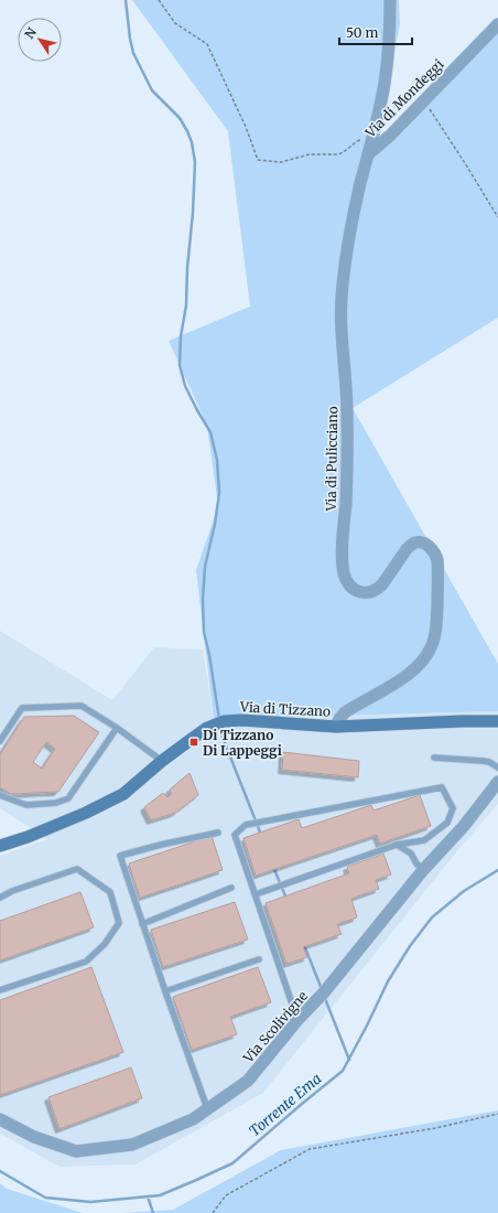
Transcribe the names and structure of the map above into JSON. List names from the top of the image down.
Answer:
{
  "streets": {
    "main road": ["Via di Tizzano"],
    "street": ["Via di Mondeggi", "Via di Pulicciano", "Via Scolivigne"]
  },
  "crossings": [
    ["Via di Mondeggi", "Via di Pulicciano"],
    ["Via di Pulicciano", "Via di Tizzano"]
  ],
  "water": ["Torrente Ema"],
  "places": {
    "transit": ["Di Tizzano Di Lappeggi"]
  },
  "scale_bar": "50 m",
  "north": "top left"
}
